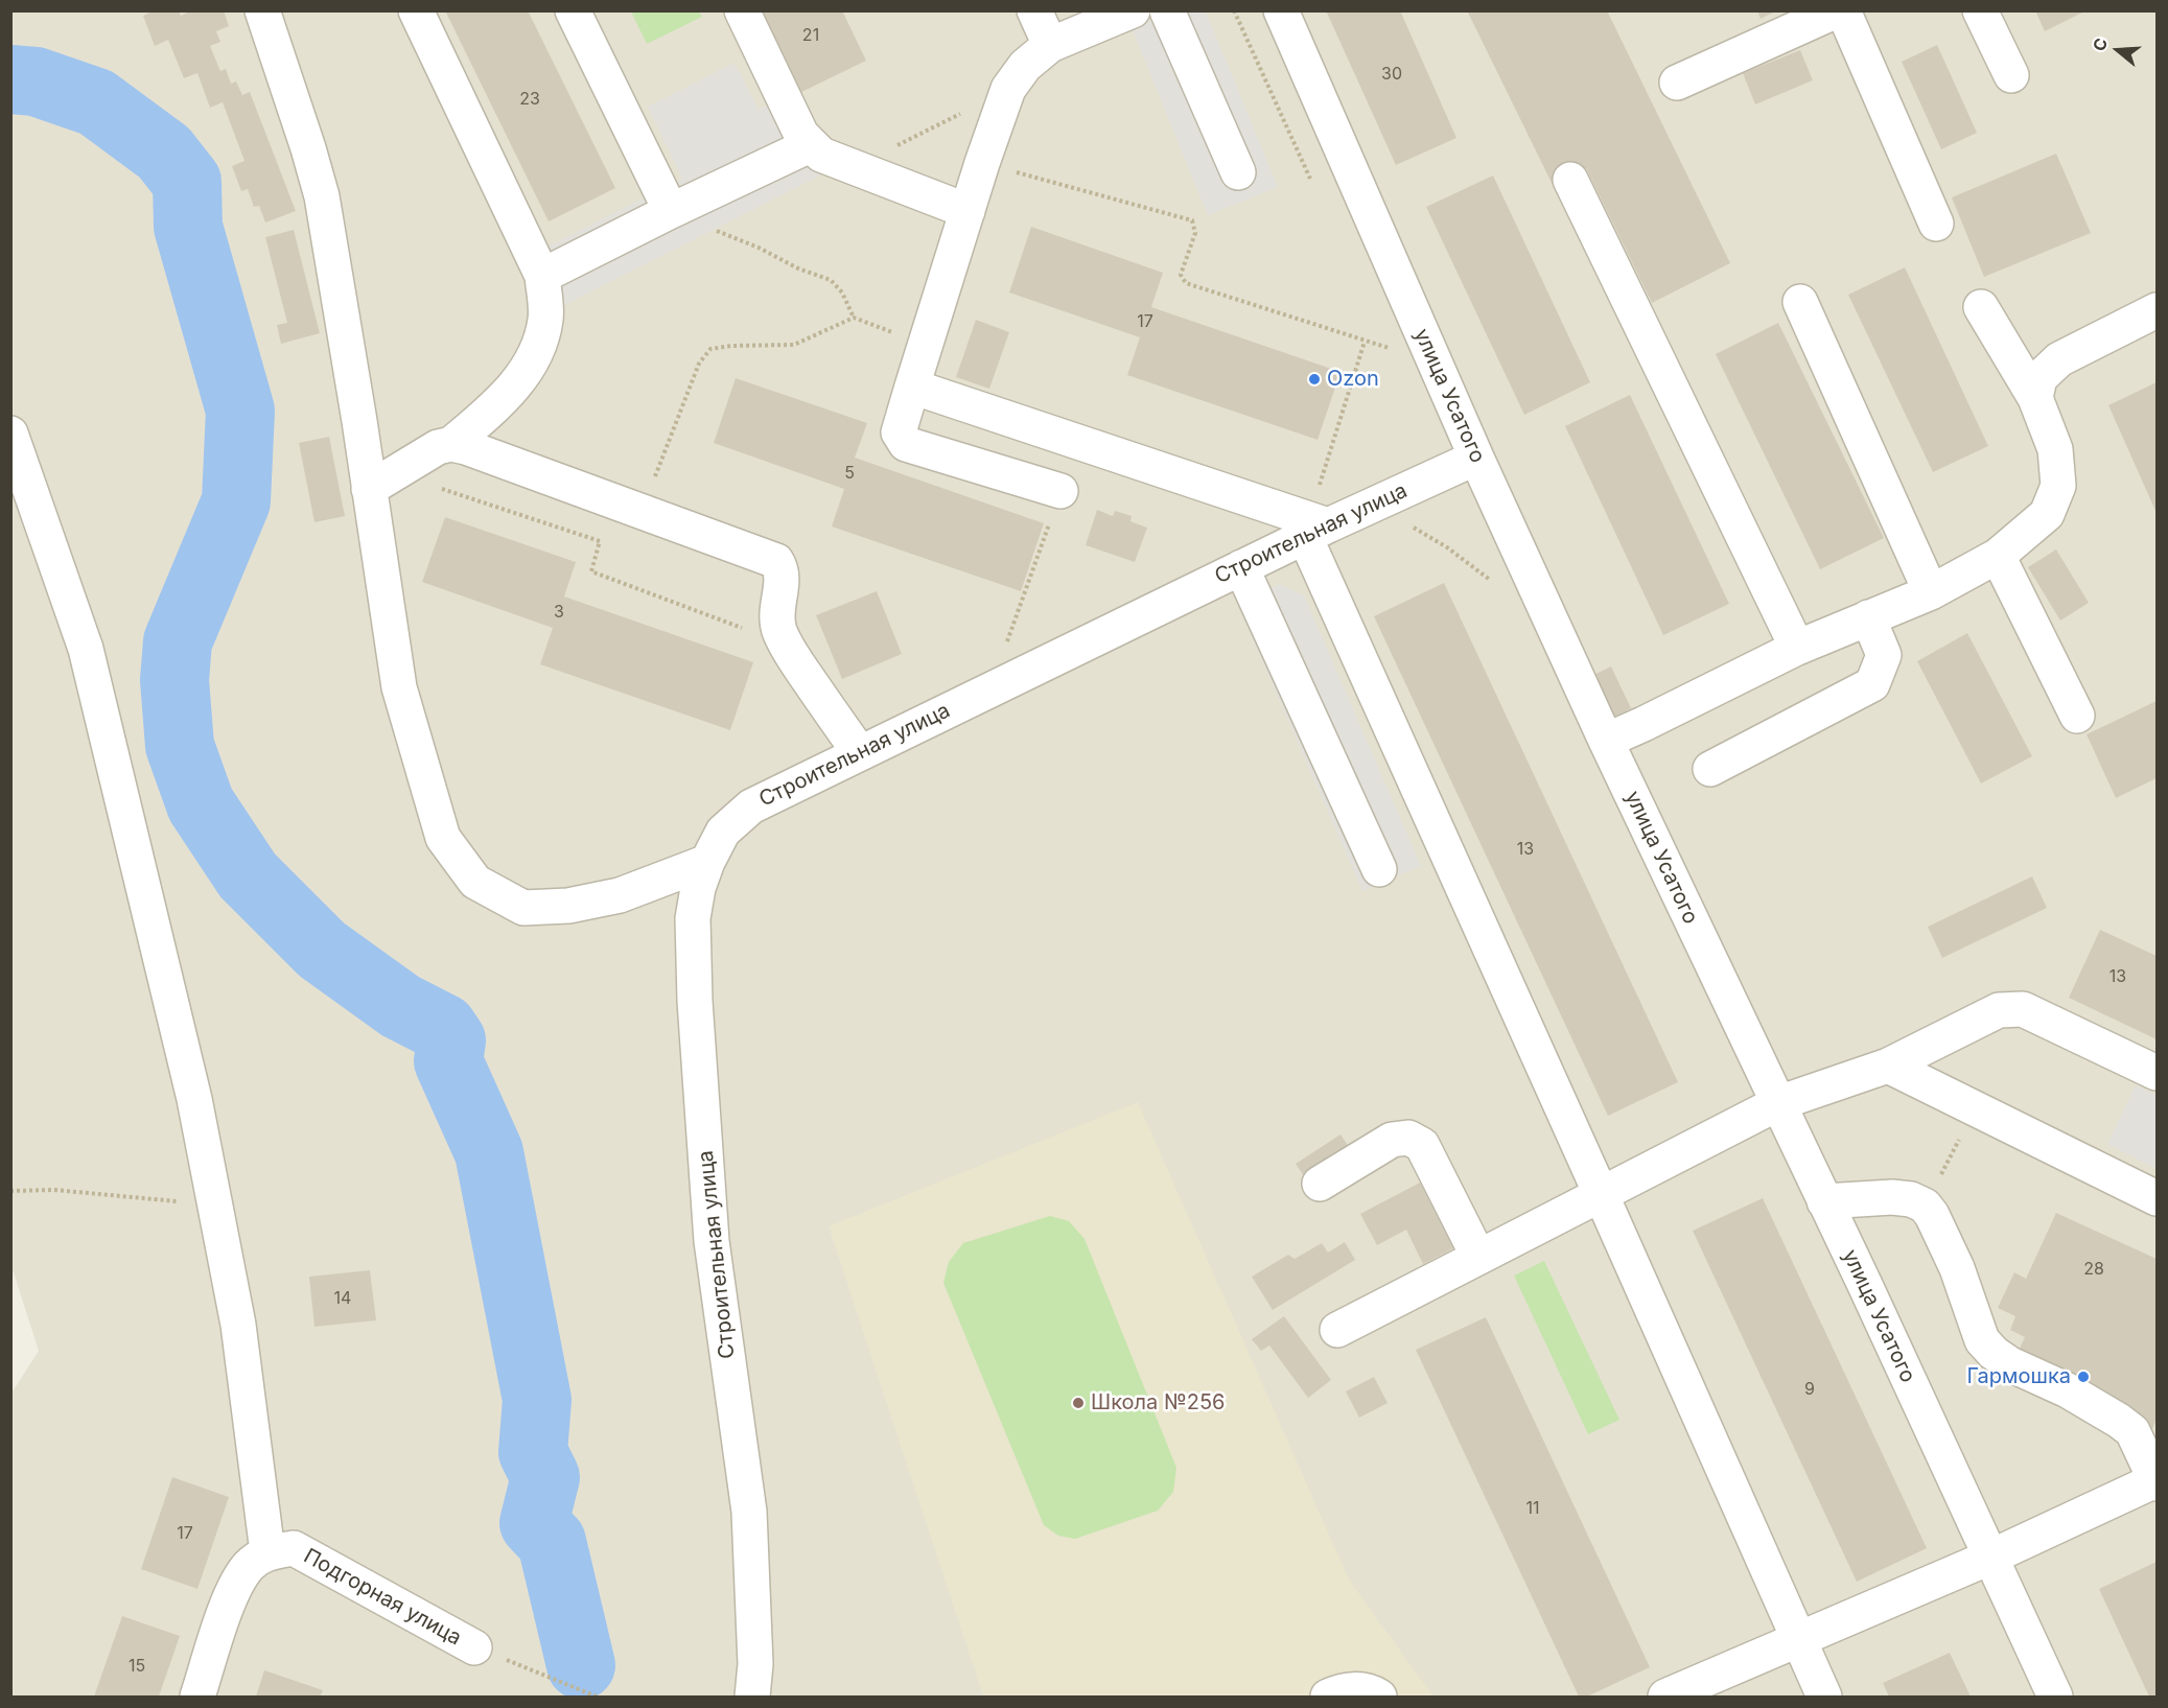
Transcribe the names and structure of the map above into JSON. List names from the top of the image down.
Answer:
{
  "streets": {
    "street": ["улица Усатого", "Строительная улица", "Подгорная улица"]
  },
  "crossings": [
    ["улица Усатого", "Строительная улица"]
  ],
  "places": ["Ozon", "Гармошка", "Школа №256"],
  "house_numbers": [
    "21",
    "30",
    "23",
    "17",
    "5",
    "3",
    "13",
    "13",
    "28",
    "14",
    "9",
    "11",
    "17",
    "15"
  ],
  "north": "left"
}
